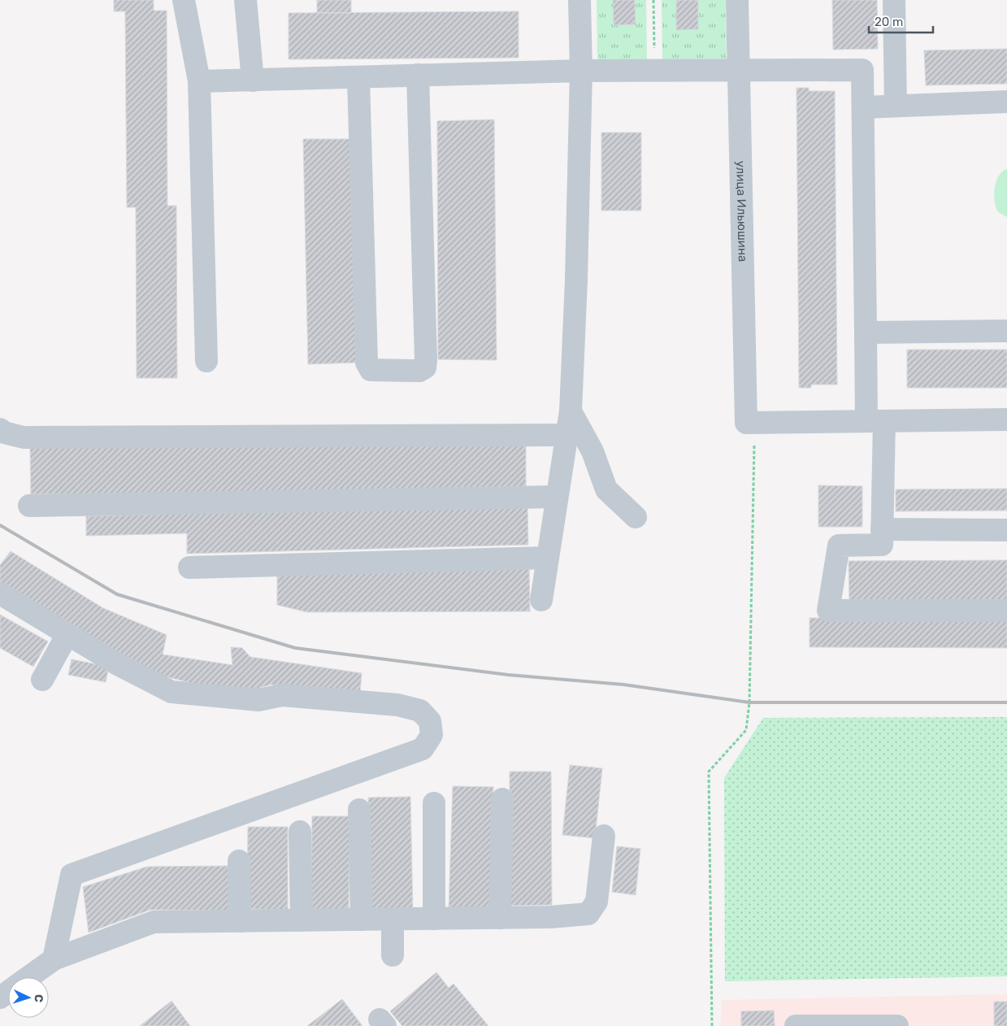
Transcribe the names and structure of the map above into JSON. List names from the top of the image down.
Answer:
{
  "streets": {
    "street": ["улица Ильюшина"]
  },
  "scale_bar": "20 m",
  "north": "right"
}
